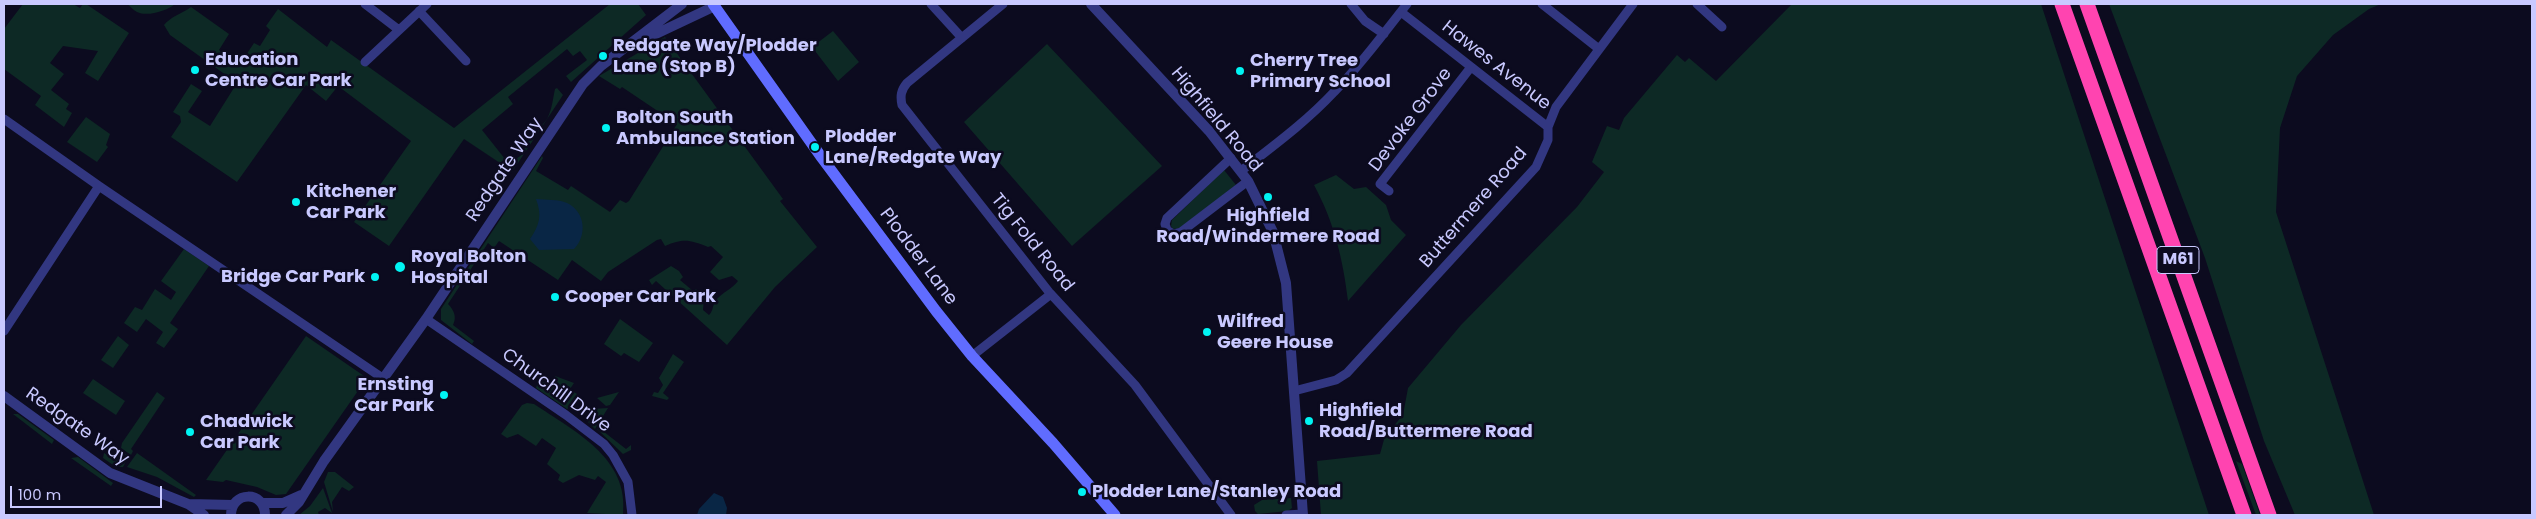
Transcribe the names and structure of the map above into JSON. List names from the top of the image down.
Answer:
{
  "streets": {
    "highway": ["M61"],
    "main road": ["Plodder Lane"],
    "street": [
      "Hawes Avenue",
      "Highfield Road",
      "Devoke Grove",
      "Redgate Way",
      "Buttermere Road",
      "Tig Fold Road",
      "Churchill Drive"
    ]
  },
  "crossings": [
    ["Hawes Avenue", "Devoke Grove"],
    ["Hawes Avenue", "Buttermere Road"],
    ["Highfield Road", "Buttermere Road"],
    ["Redgate Way", "Plodder Lane"],
    ["Redgate Way", "Churchill Drive"]
  ],
  "places": [
    "Redgate Way/Plodder Lane (Stop B)",
    "Education Centre Car Park",
    "Cherry Tree Primary School",
    "Bolton South Ambulance Station",
    "Plodder Lane/Redgate Way",
    "Highfield Road/Windermere Road",
    "Kitchener Car Park",
    "Royal Bolton Hospital",
    "Bridge Car Park",
    "Cooper Car Park",
    "Wilfred Geere House",
    "Ernsting Car Park",
    "Highfield Road/Buttermere Road",
    "Chadwick Car Park",
    "Plodder Lane/Stanley Road"
  ],
  "scale_bar": "100 m"
}
